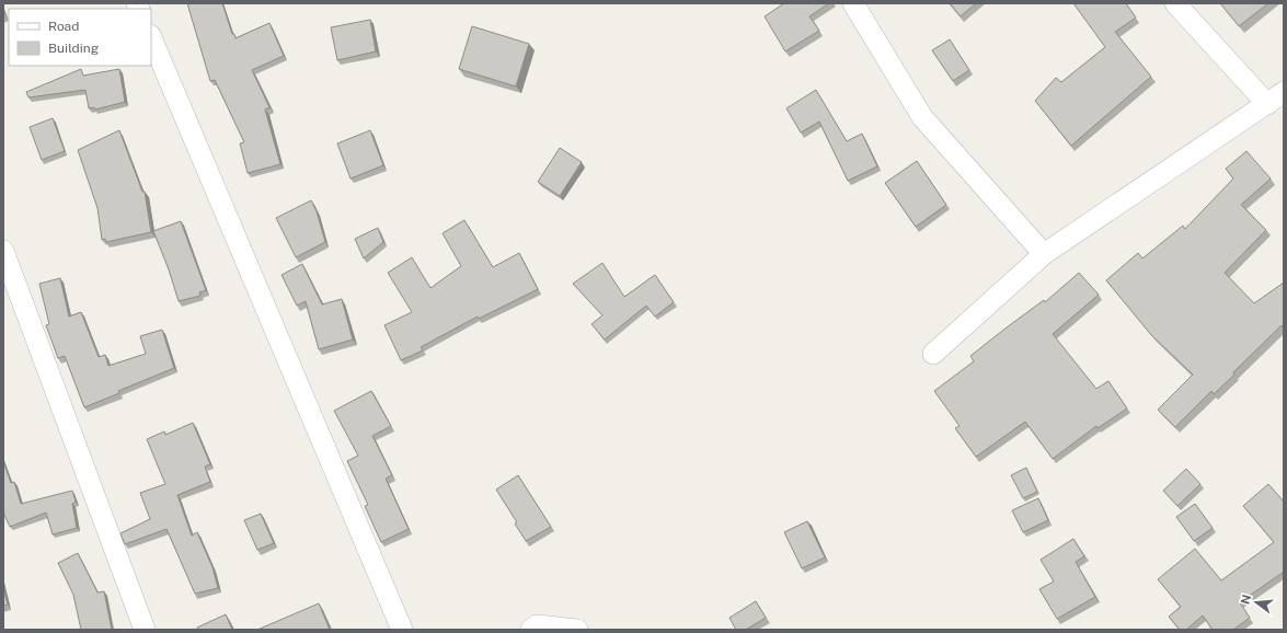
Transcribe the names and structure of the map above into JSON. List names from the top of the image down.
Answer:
{
  "legend": ["Road", "Building"],
  "north": "left"
}
